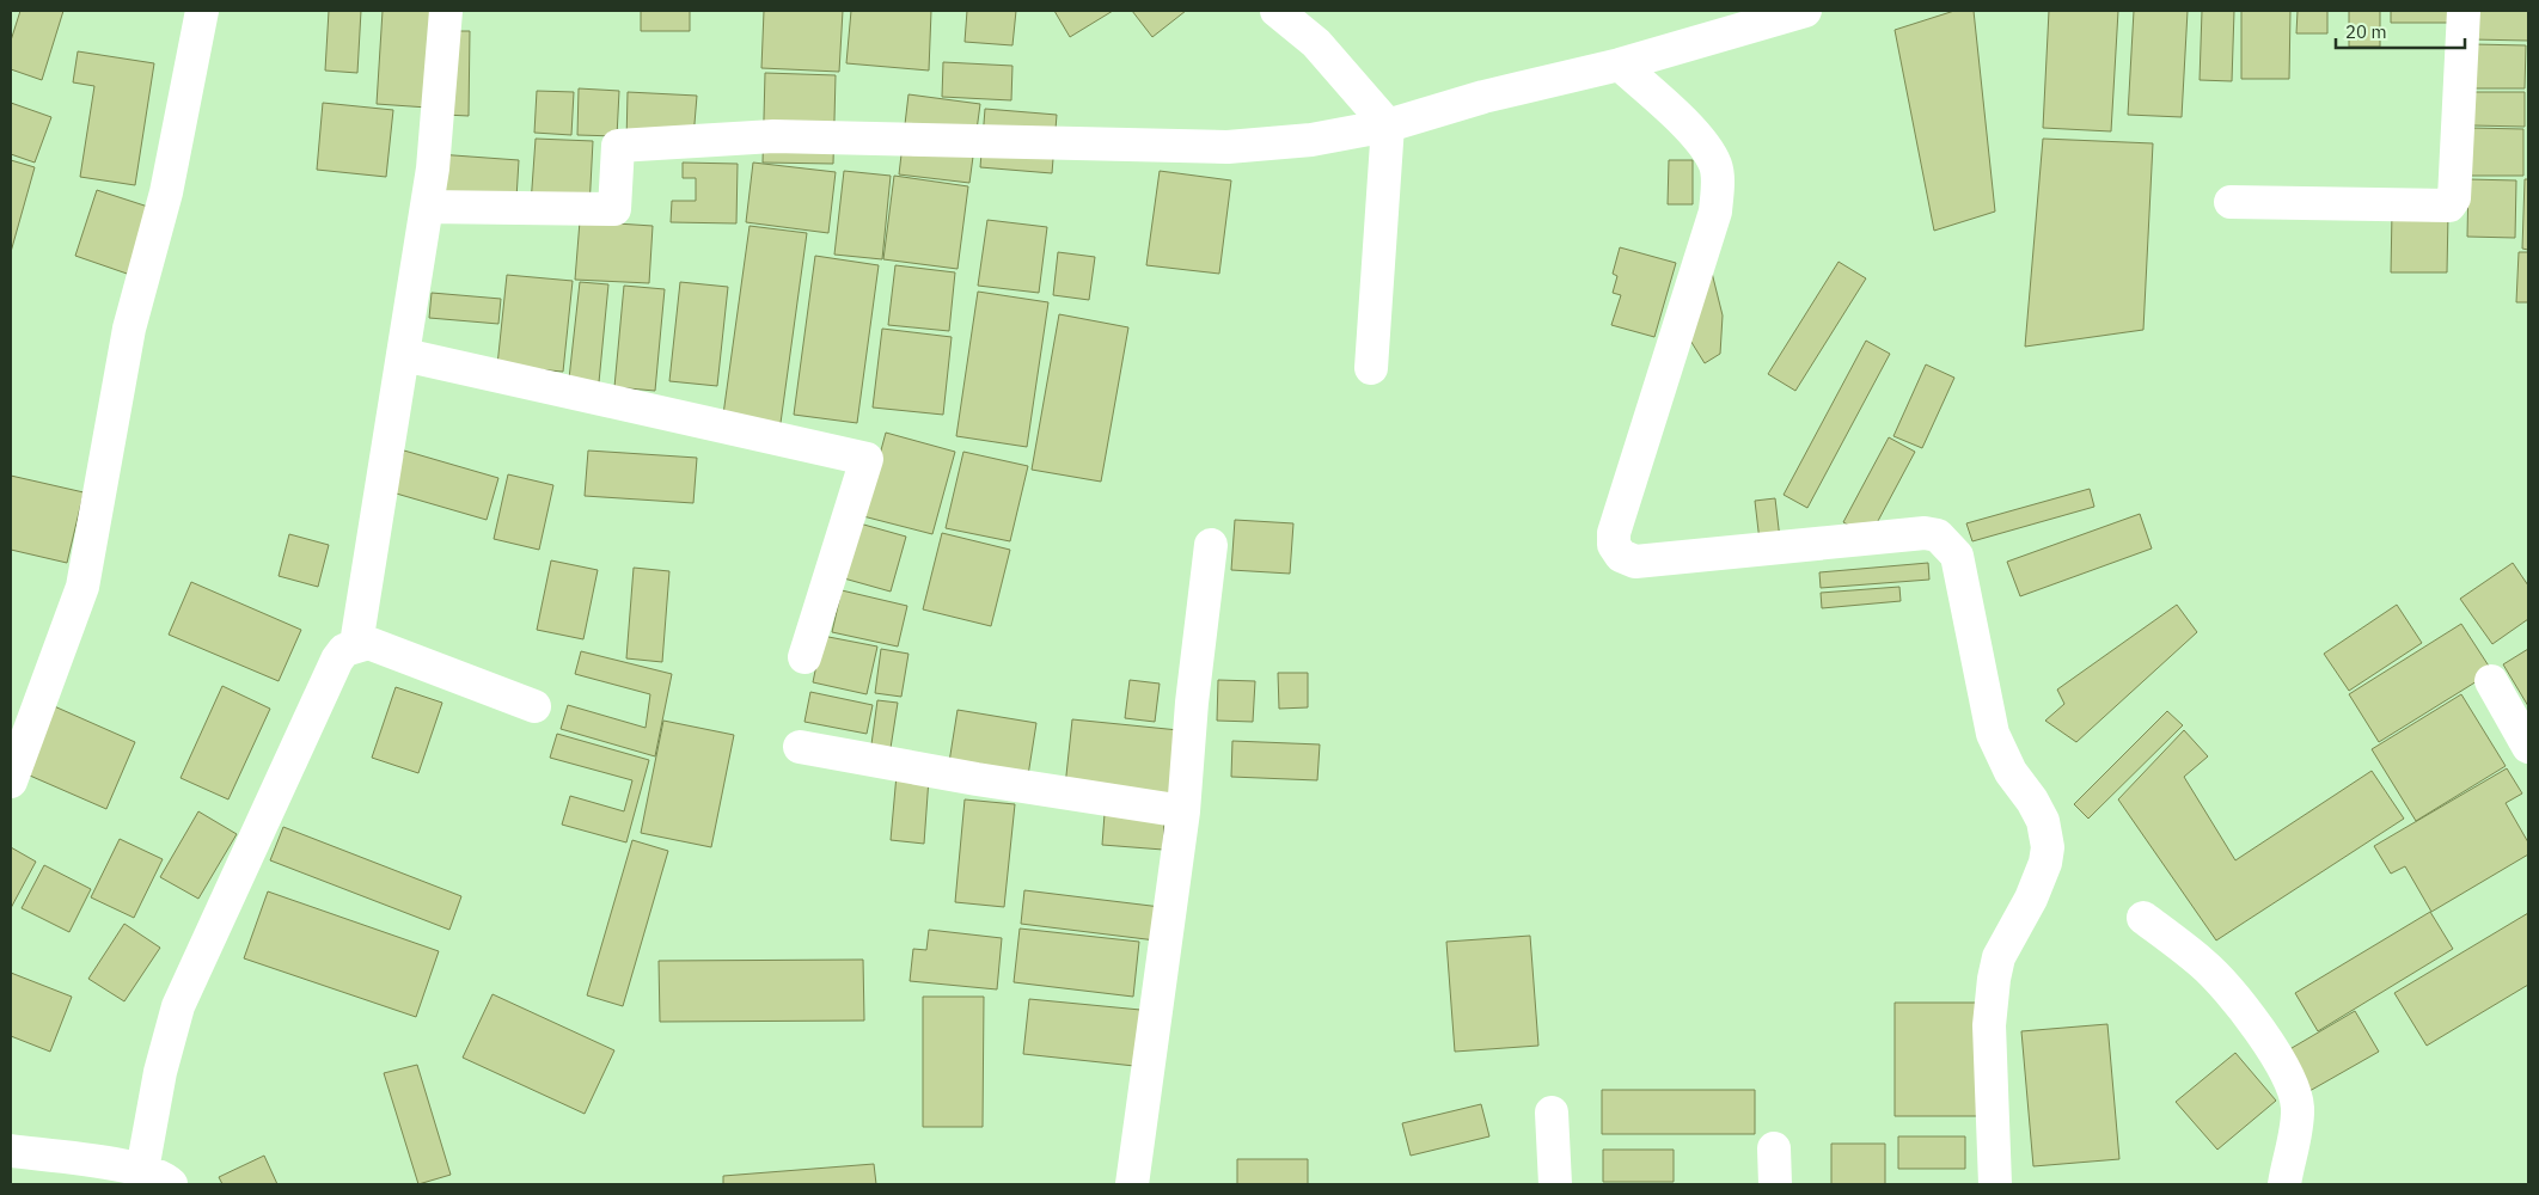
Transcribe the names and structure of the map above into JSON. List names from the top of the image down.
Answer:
{
  "scale_bar": "20 m"
}
